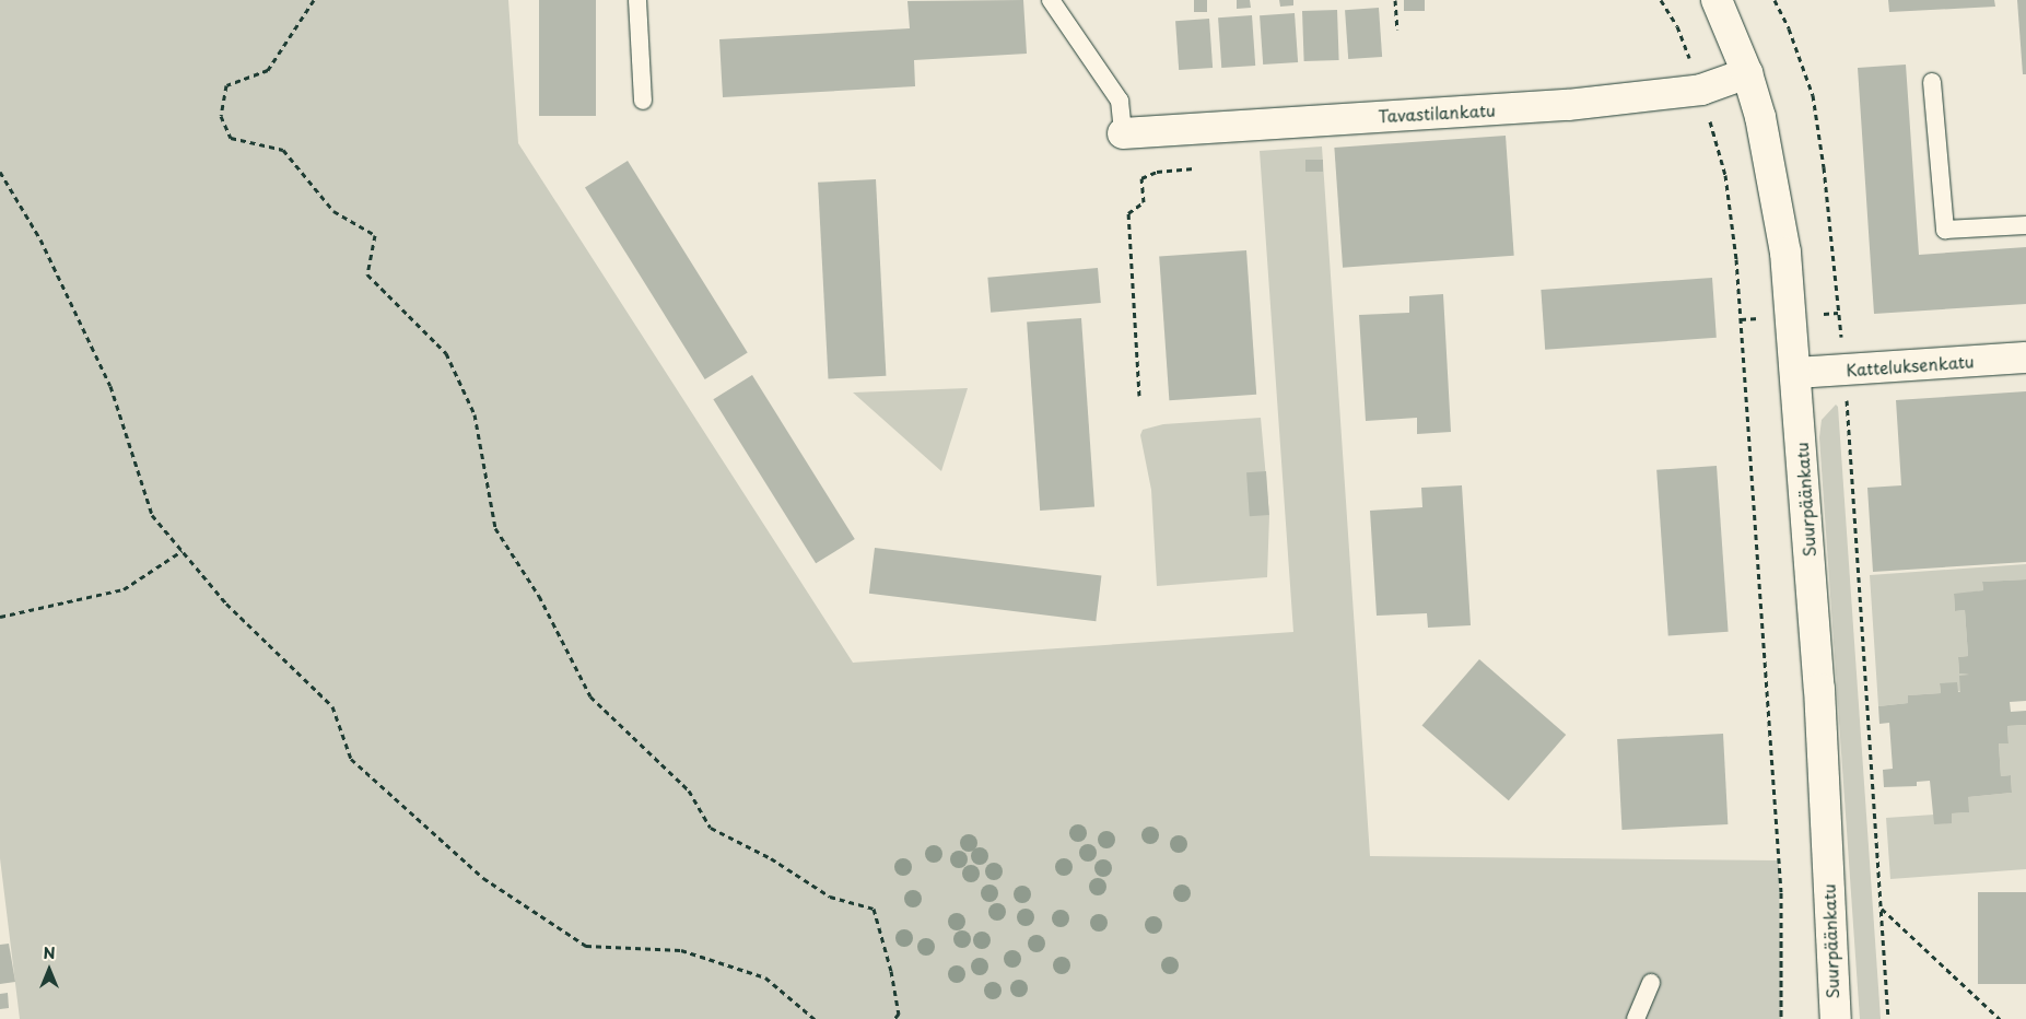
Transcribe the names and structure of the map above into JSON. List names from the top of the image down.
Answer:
{
  "streets": {
    "street": ["Tavastilankatu", "Katteluksenkatu", "Suurpäänkatu"]
  },
  "crossings": [
    ["Tavastilankatu", "Suurpäänkatu"],
    ["Katteluksenkatu", "Suurpäänkatu"]
  ],
  "north": "top"
}
